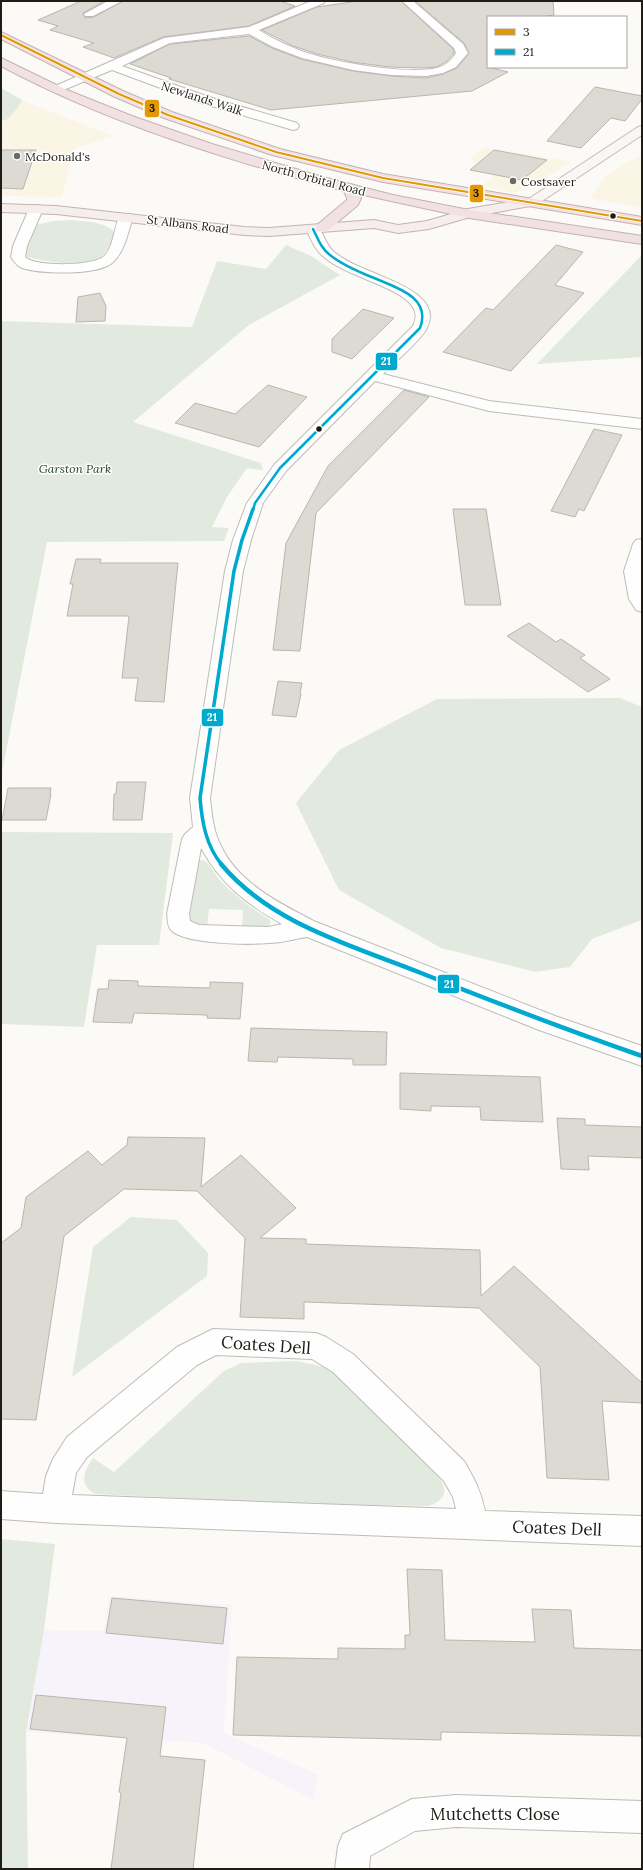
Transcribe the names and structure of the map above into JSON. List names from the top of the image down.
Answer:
{
  "streets": {
    "highway": ["North Orbital Road"],
    "main road": ["St Albans Road"],
    "street": ["Newlands Walk", "Coates Dell", "Mutchetts Close"]
  },
  "crossings": [
    ["North Orbital Road", "St Albans Road"]
  ],
  "parks": ["Garston Park"],
  "places": ["McDonald's", "Costsaver"],
  "lines": ["transit line 3", "transit line 21"],
  "legend": ["3", "21"]
}
